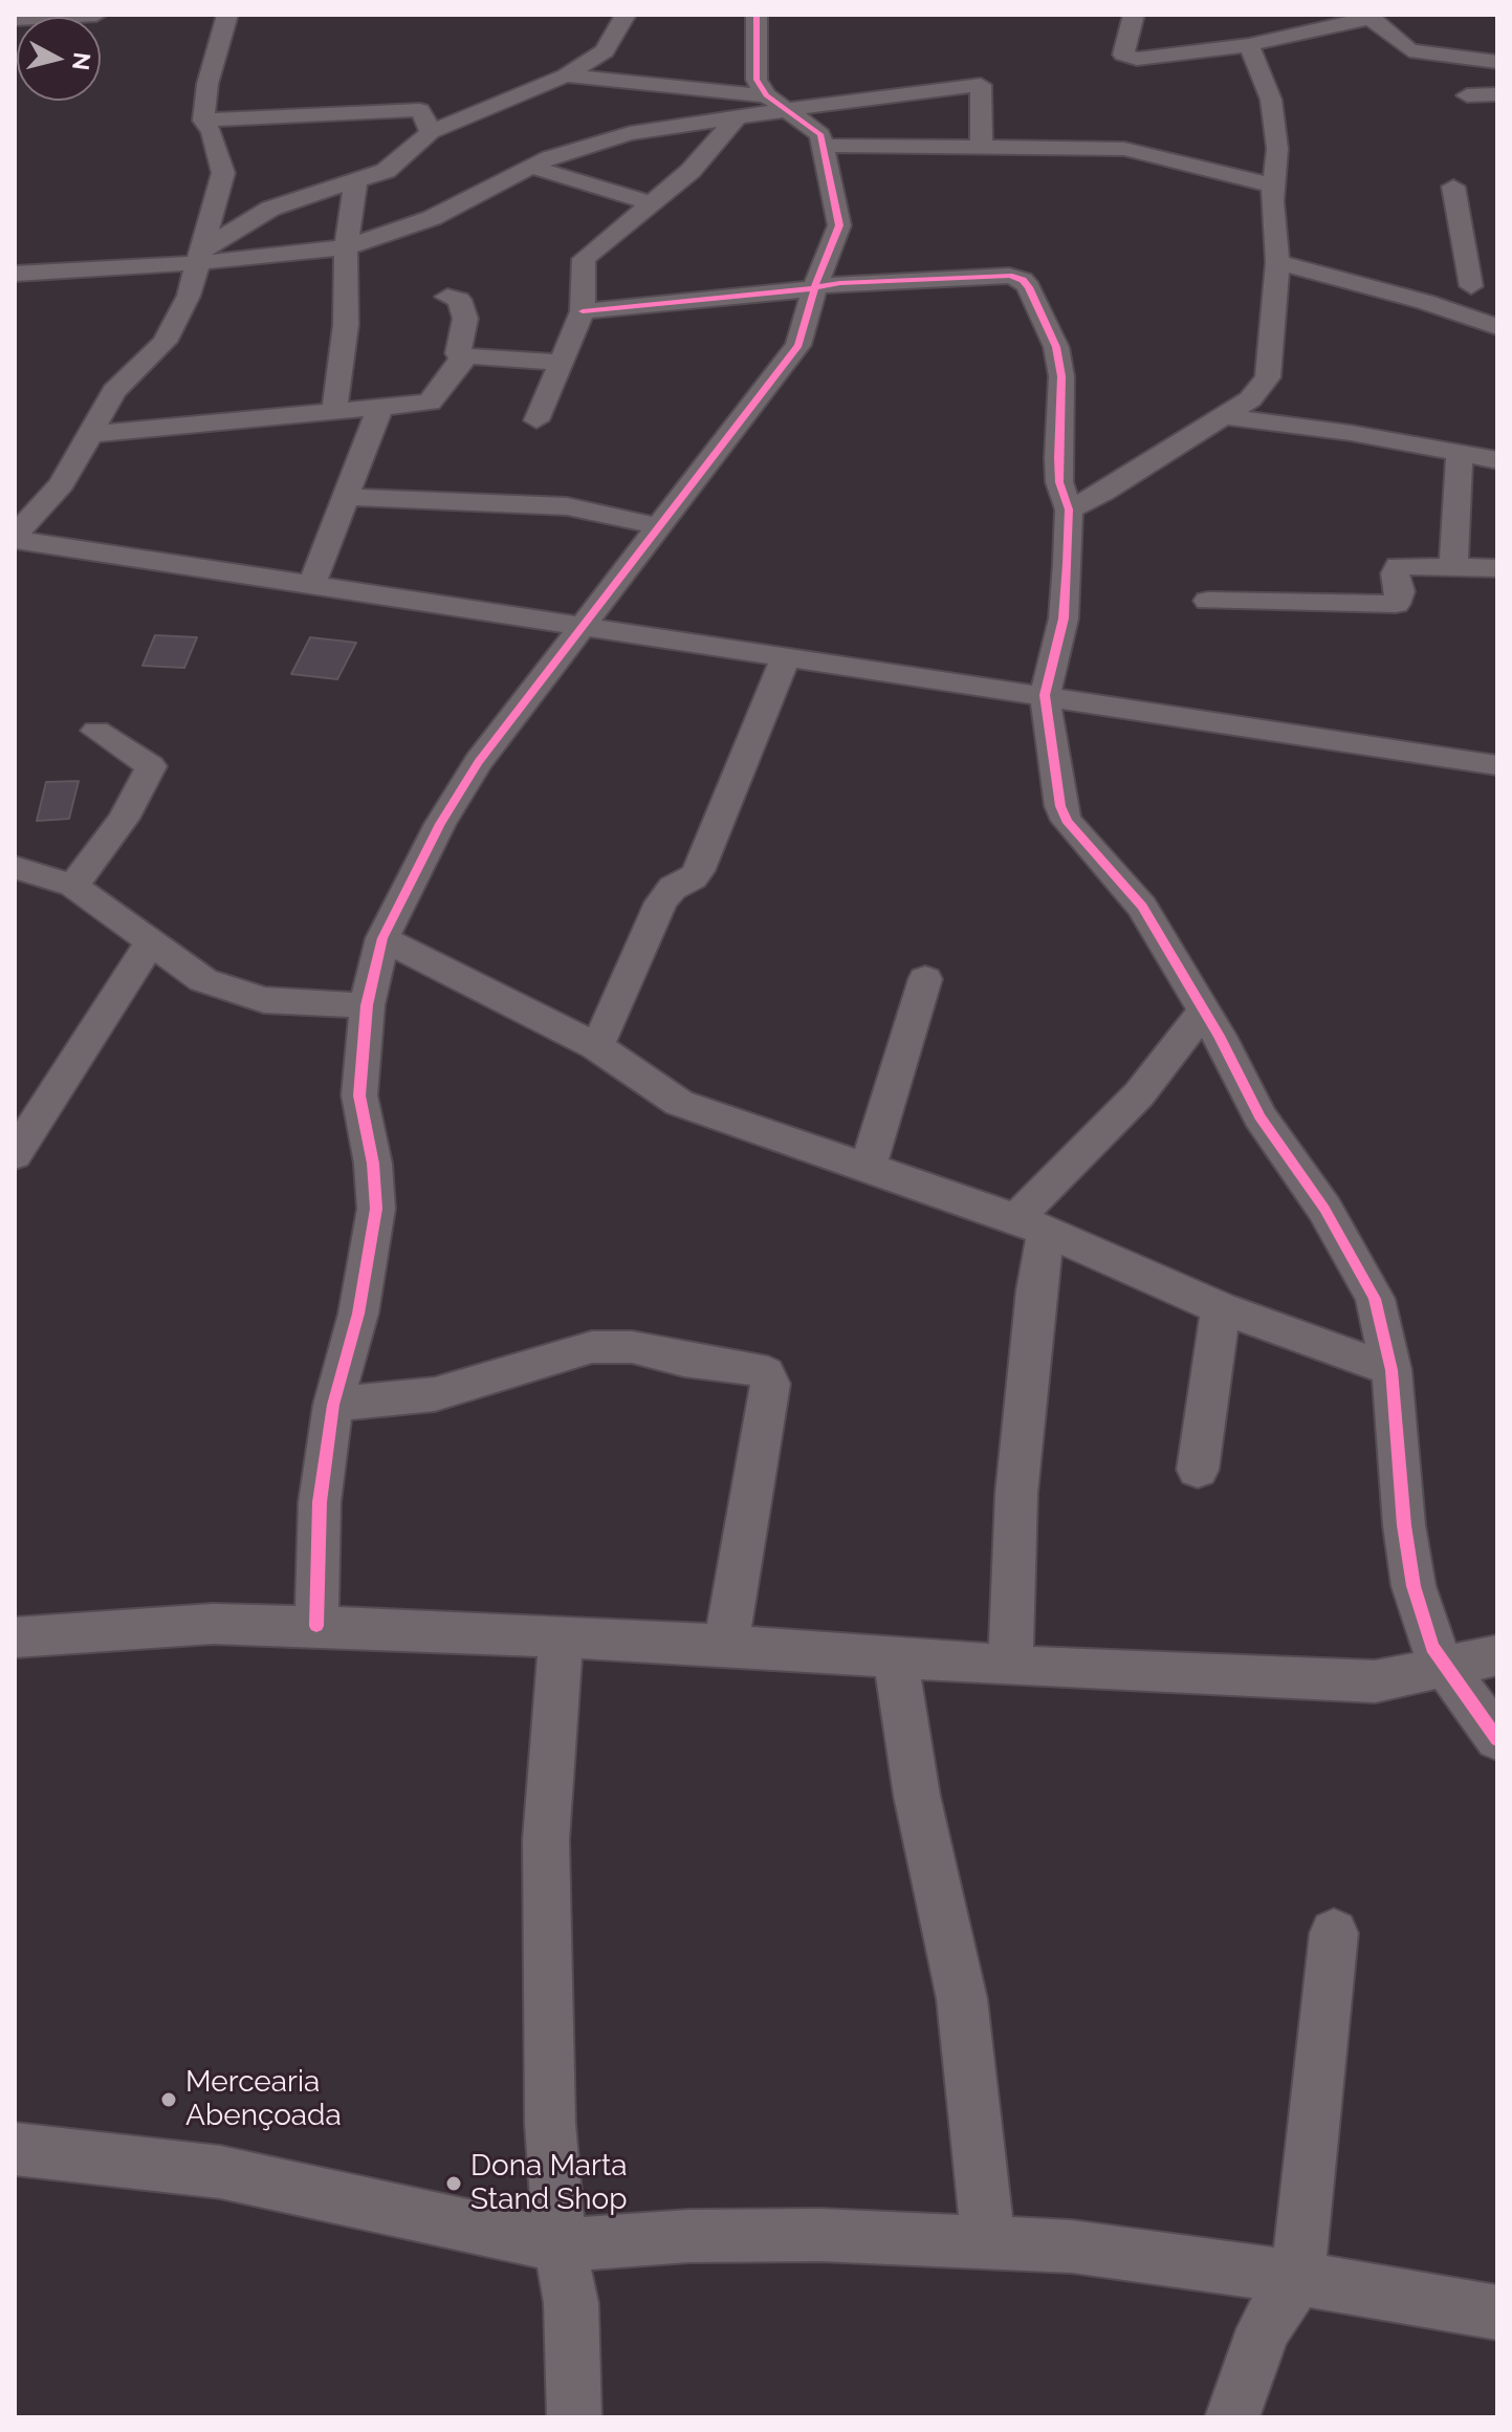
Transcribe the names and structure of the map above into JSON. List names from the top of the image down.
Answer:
{
  "places": ["Mercearia Abençoada", "Dona Marta Stand Shop"],
  "north": "right"
}
